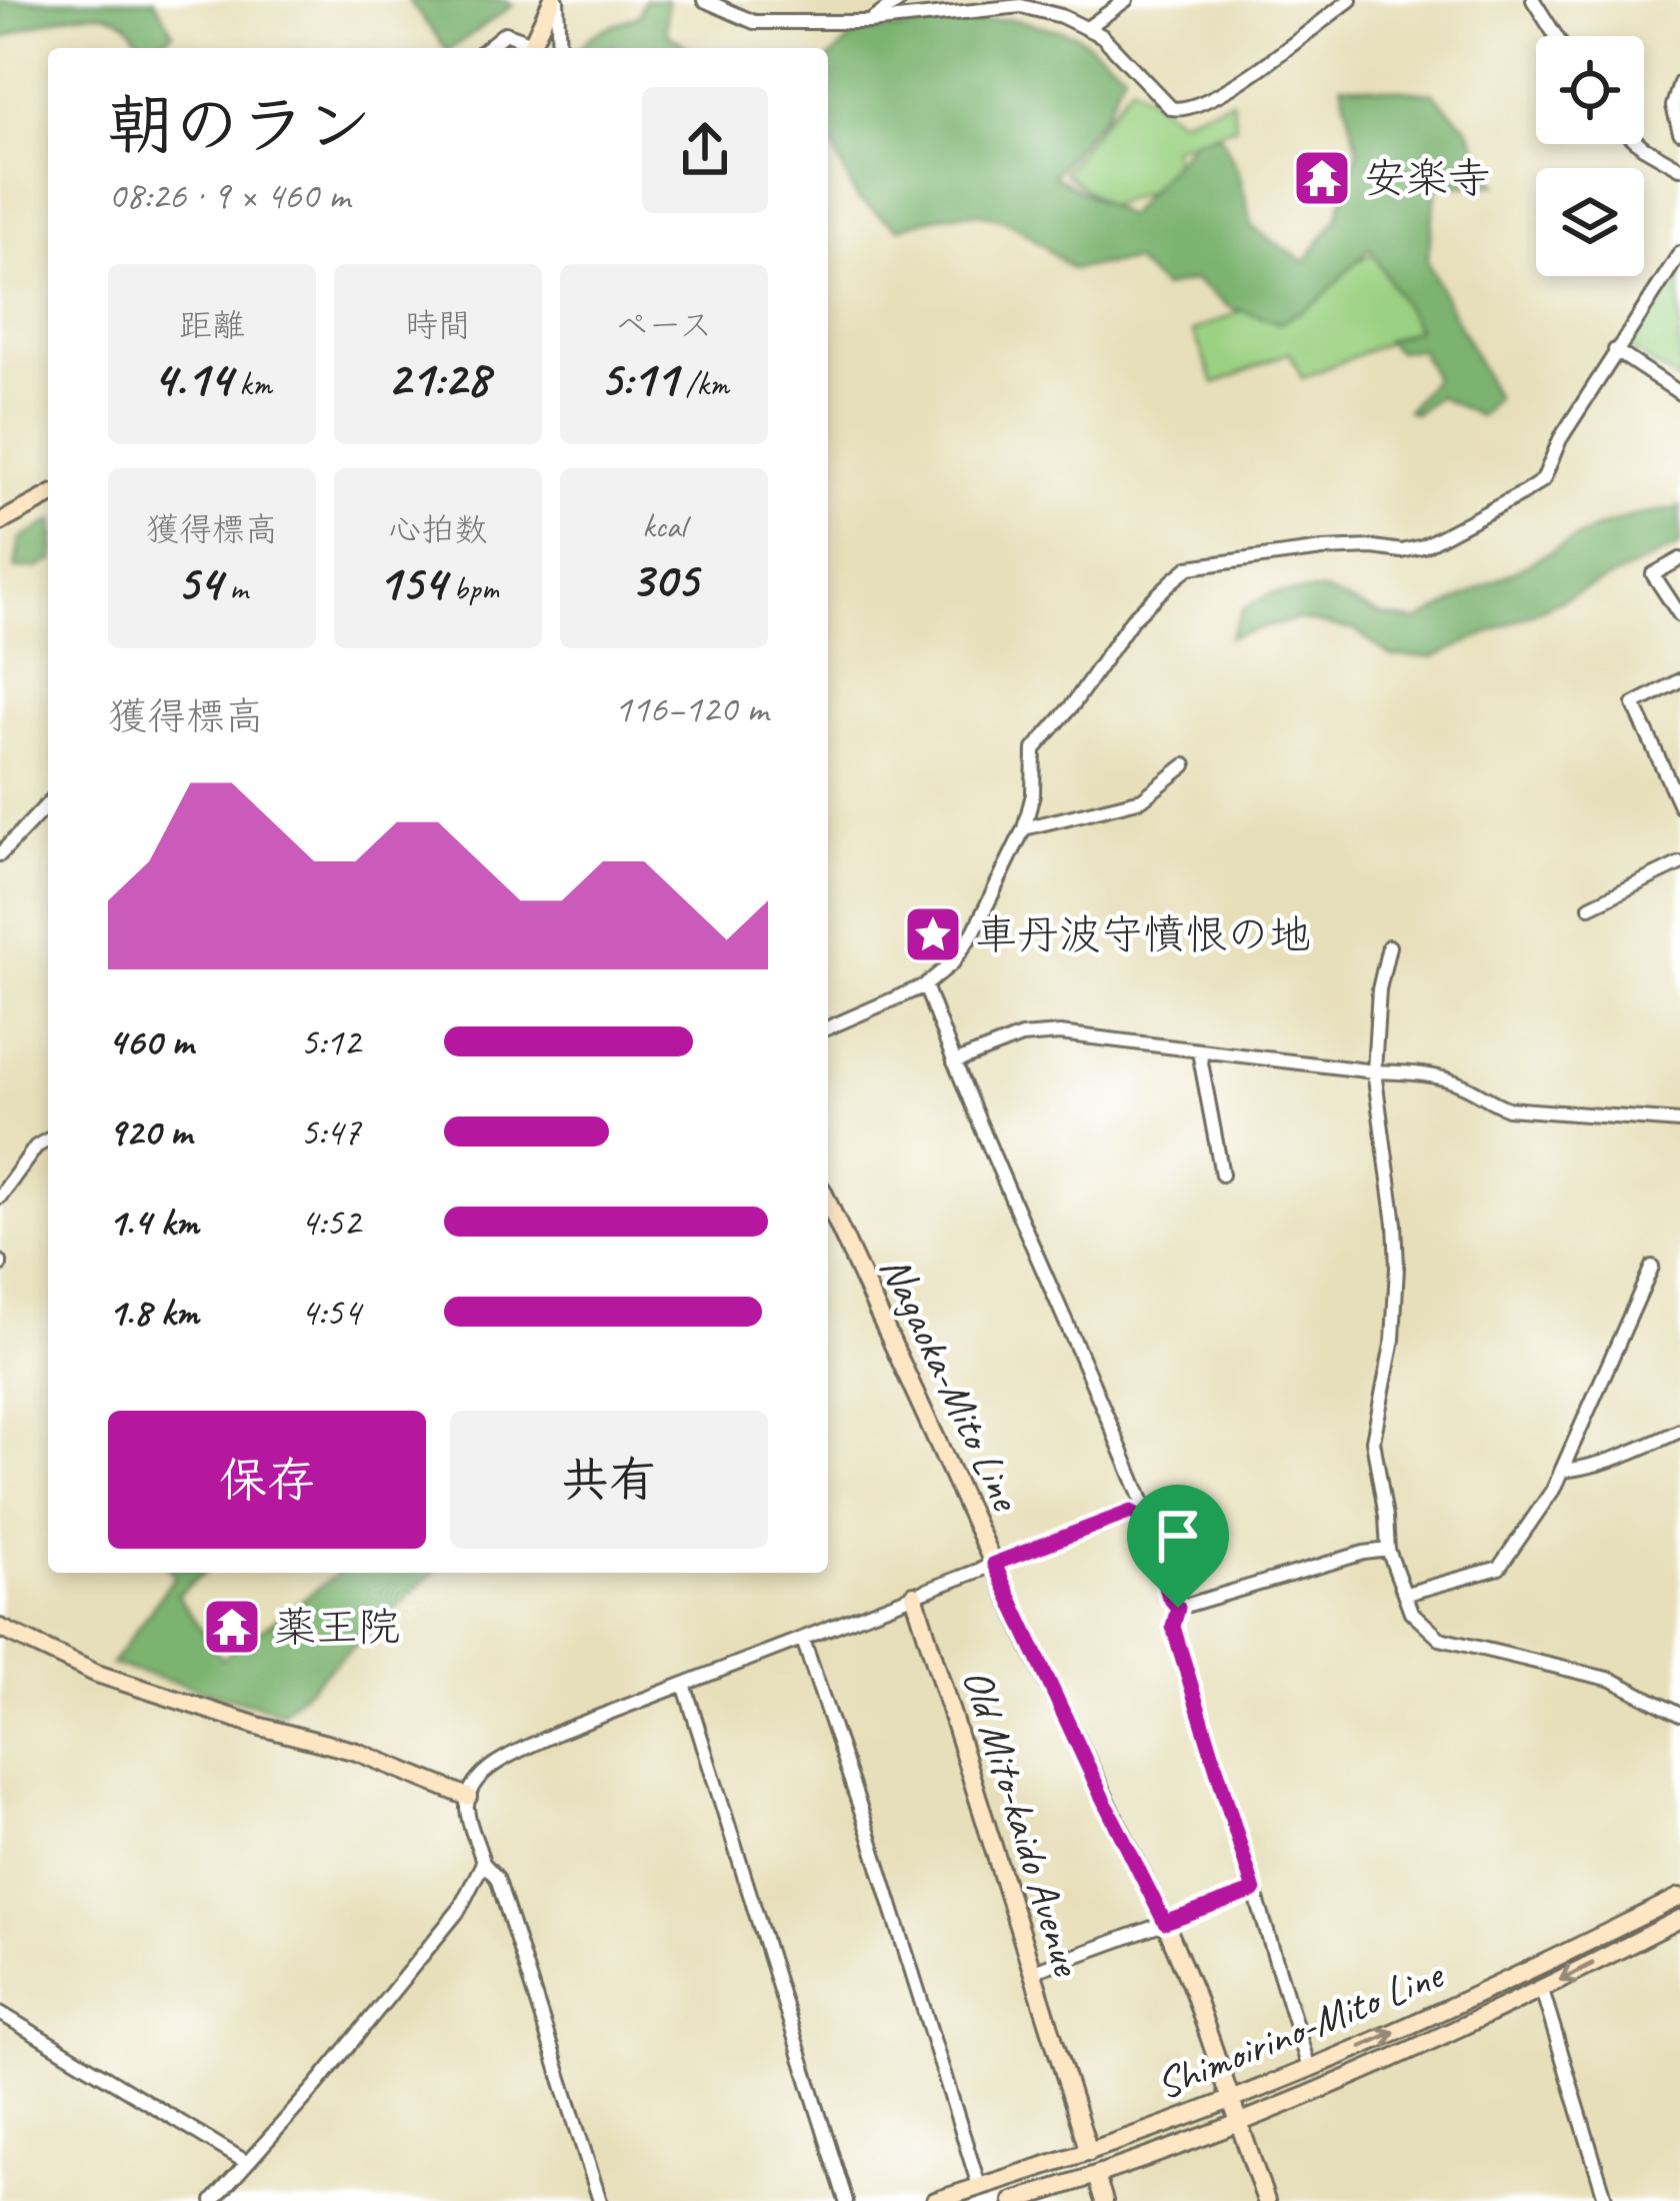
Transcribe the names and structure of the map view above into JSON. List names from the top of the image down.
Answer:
{
  "streets": {
    "main road": ["Nagaoka-Mito Line", "Old Mito-kaido Avenue", "Shimoirino-Mito Line"]
  },
  "crossings": [
    ["Nagaoka-Mito Line", "Shimoirino-Mito Line"],
    ["Old Mito-kaido Avenue", "Shimoirino-Mito Line"]
  ],
  "places": {
    "temple": ["安楽寺", "薬王院"],
    "place": ["車丹波守憤恨の地"]
  },
  "page": {
    "heading": ["朝のラン", "08:26 · 9 × 460 m"],
    "stats": [
      ["距離", "4.14 km"],
      ["時間", "21:28"],
      ["ペース", "5:11 /km"],
      ["獲得標高", "54 m"],
      ["心拍数", "154 bpm"],
      ["kcal", "305"]
    ],
    "chart": ["獲得標高", "116–120 m"],
    "list": [
      {
        "name": "460 m",
        "note": "5:12"
      },
      {
        "name": "920 m",
        "note": "5:47"
      },
      {
        "name": "1.4 km",
        "note": "4:52"
      },
      {
        "name": "1.8 km",
        "note": "4:54"
      }
    ],
    "buttons": ["保存", "共有"]
  }
}
